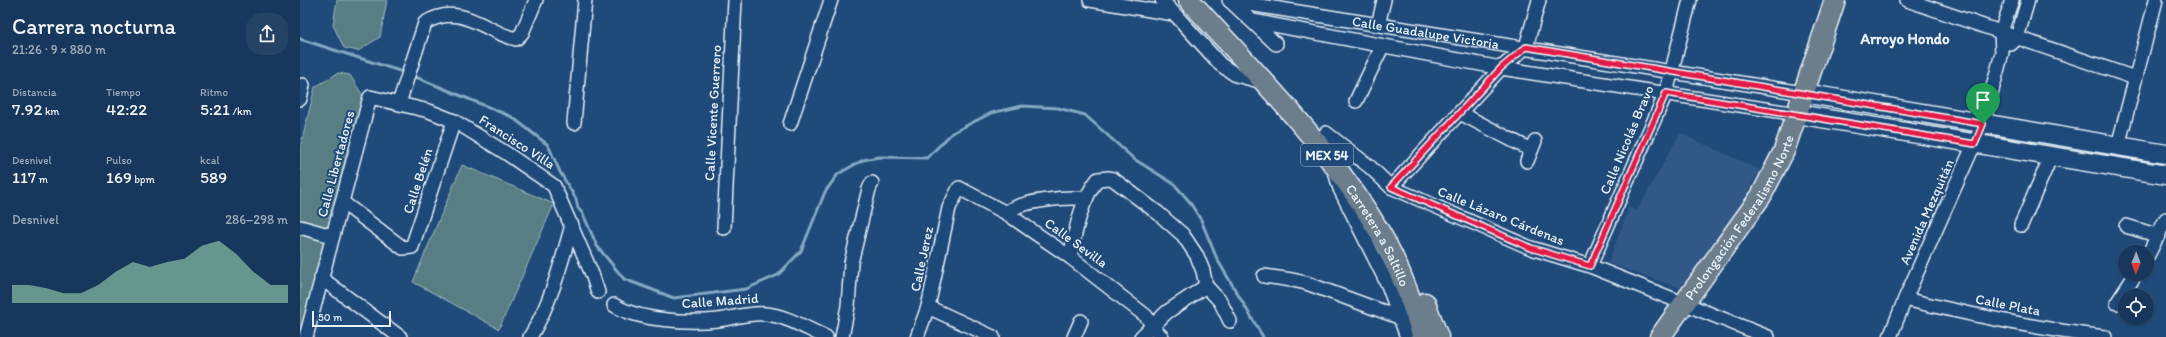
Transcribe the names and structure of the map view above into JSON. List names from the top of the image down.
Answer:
{
  "streets": {
    "main road": [
      "Calle Guadalupe Victoria",
      "MEX 54",
      "Prolongación Federalismo Norte",
      "Carretera a Saltillo"
    ],
    "street": [
      "Calle Vicente Guerrero",
      "Calle Nicolás Bravo",
      "Francisco Villa",
      "Calle Libertadores",
      "Calle Belén",
      "Avenida Mezquitán",
      "Calle Lázaro Cárdenas",
      "Calle Sevilla",
      "Calle Jerez",
      "Calle Madrid",
      "Calle Plata"
    ]
  },
  "crossings": [
    ["Calle Guadalupe Victoria", "Calle Nicolás Bravo"],
    ["Calle Guadalupe Victoria", "Avenida Mezquitán"],
    ["Calle Guadalupe Victoria", "Prolongación Federalismo Norte"],
    ["Calle Nicolás Bravo", "Calle Lázaro Cárdenas"],
    ["Francisco Villa", "Calle Libertadores"],
    ["Francisco Villa", "Calle Belén"],
    ["Calle Libertadores", "Calle Belén"],
    ["Avenida Mezquitán", "Calle Plata"],
    ["Calle Lázaro Cárdenas", "Prolongación Federalismo Norte"],
    ["Calle Lázaro Cárdenas", "Carretera a Saltillo"],
    ["Calle Sevilla", "Calle Jerez"]
  ],
  "districts": ["Arroyo Hondo"],
  "scale_bar": "50 m",
  "north": "bottom",
  "page": {
    "heading": ["Carrera nocturna", "21:26 · 9 × 880 m"],
    "stats": [
      ["Distancia", "7.92 km"],
      ["Tiempo", "42:22"],
      ["Ritmo", "5:21 /km"],
      ["Desnivel", "117 m"],
      ["Pulso", "169 bpm"],
      ["kcal", "589"]
    ],
    "chart": ["Desnivel", "286–298 m"],
    "scale": "50 m"
  }
}
